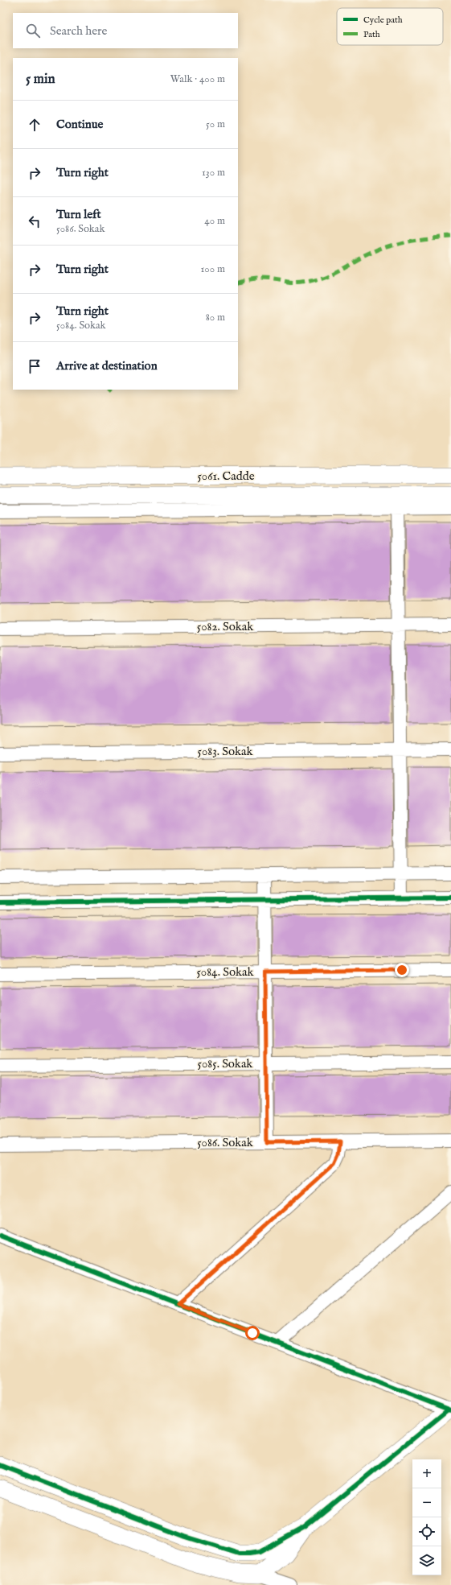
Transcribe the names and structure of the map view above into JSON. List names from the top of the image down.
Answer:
{
  "streets": {
    "street": [
      "5061. Cadde",
      "5082. Sokak",
      "5083. Sokak",
      "5084. Sokak",
      "5085. Sokak",
      "5086. Sokak"
    ]
  },
  "legend": ["Cycle path", "Path"],
  "page": {
    "search": "Search here",
    "heading": ["5 min", "Walk · 400 m"],
    "list": [
      ["Continue", "50 m"],
      ["Turn right", "130 m"],
      ["Turn left", "5086. Sokak", "40 m"],
      ["Turn right", "100 m"],
      ["Turn right", "5084. Sokak", "80 m"],
      "Arrive at destination"
    ],
    "map_buttons": ["+", "−"]
  }
}
